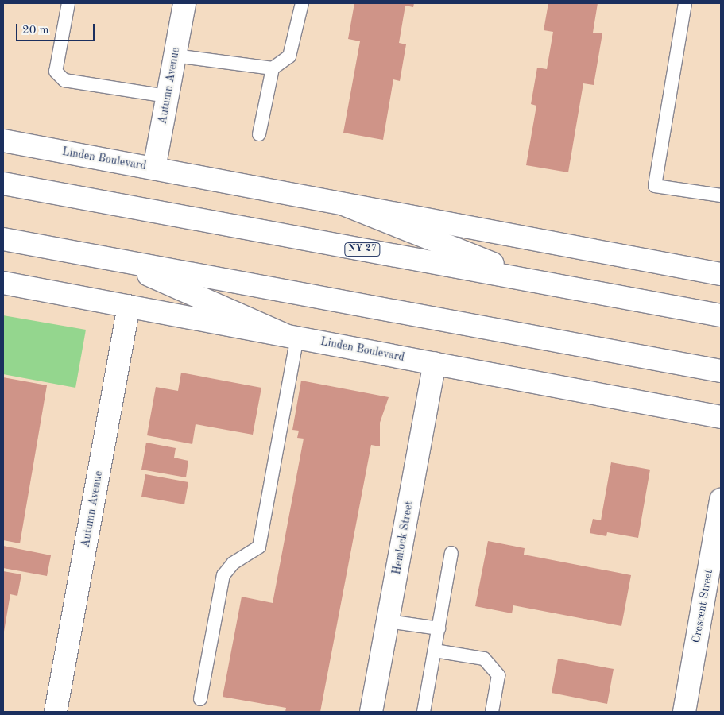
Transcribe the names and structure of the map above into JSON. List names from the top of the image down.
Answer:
{
  "streets": {
    "main road": [
      "Autumn Avenue",
      "Linden Boulevard",
      "NY 27",
      "Hemlock Street",
      "Crescent Street"
    ]
  },
  "crossings": [
    ["Autumn Avenue", "Linden Boulevard"],
    ["Linden Boulevard", "Hemlock Street"]
  ],
  "scale_bar": "20 m"
}
